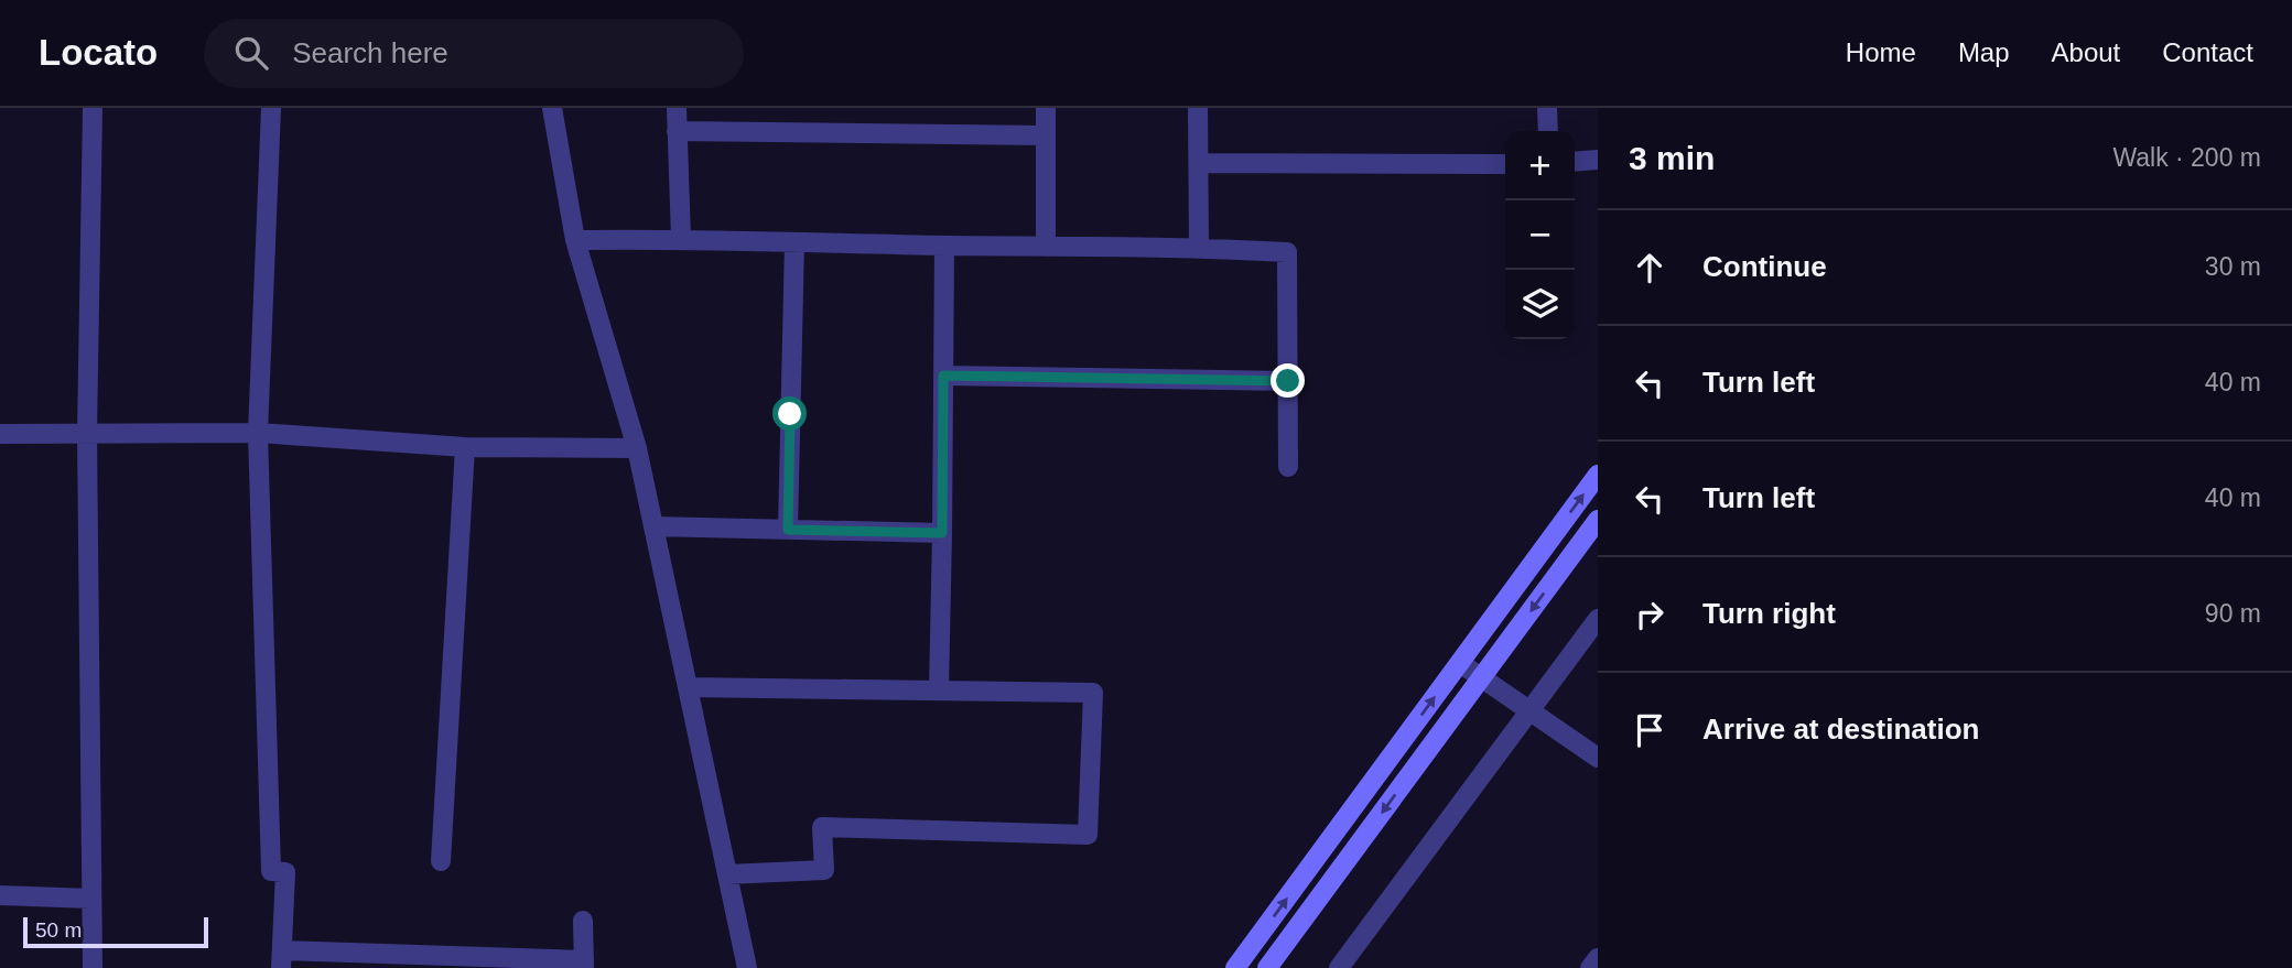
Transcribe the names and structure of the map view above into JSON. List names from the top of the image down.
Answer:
{
  "scale_bar": "50 m",
  "page": {
    "header": "Locato",
    "search": "Search here",
    "nav": [
      "Home",
      "Map",
      "About",
      "Contact"
    ],
    "heading": ["3 min", "Walk · 200 m"],
    "map_buttons": ["+", "−"],
    "list": [
      ["Continue", "30 m"],
      ["Turn left", "40 m"],
      ["Turn left", "40 m"],
      ["Turn right", "90 m"],
      "Arrive at destination"
    ],
    "scale": "50 m"
  }
}
